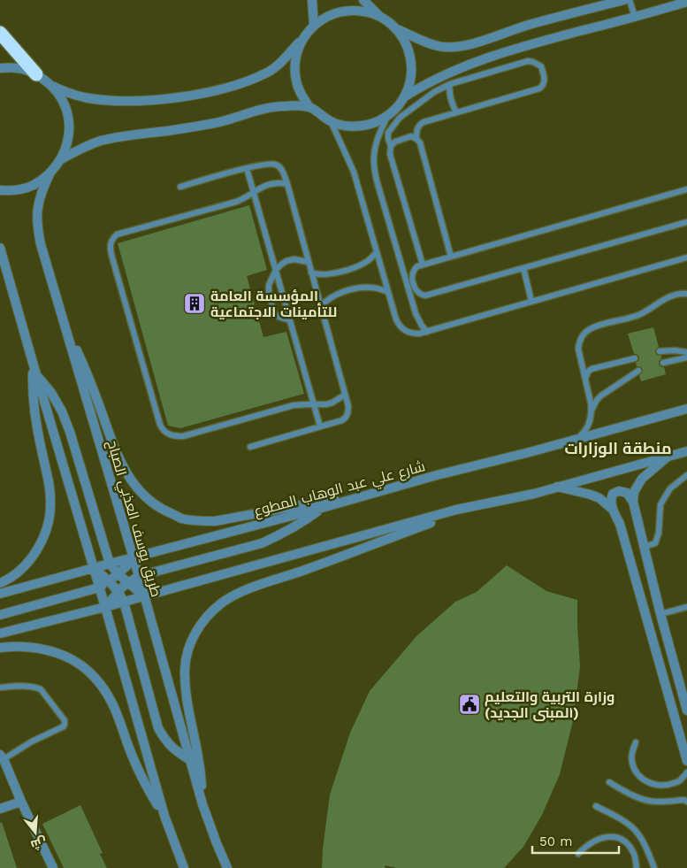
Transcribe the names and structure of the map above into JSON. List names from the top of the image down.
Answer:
{
  "streets": {
    "street": ["شارع علي عبد الوهاب المطوع", "طريق يوسف العذبي الصباح"]
  },
  "crossings": [
    ["شارع علي عبد الوهاب المطوع", "طريق يوسف العذبي الصباح"]
  ],
  "districts": ["منطقة الوزارات"],
  "places": {
    "building": ["المؤسسة العامة للتأمينات الاجتماعية"],
    "public building": ["وزارة التربية والتعليم (المبنى الجديد)"]
  },
  "scale_bar": "50 m",
  "north": "bottom"
}
